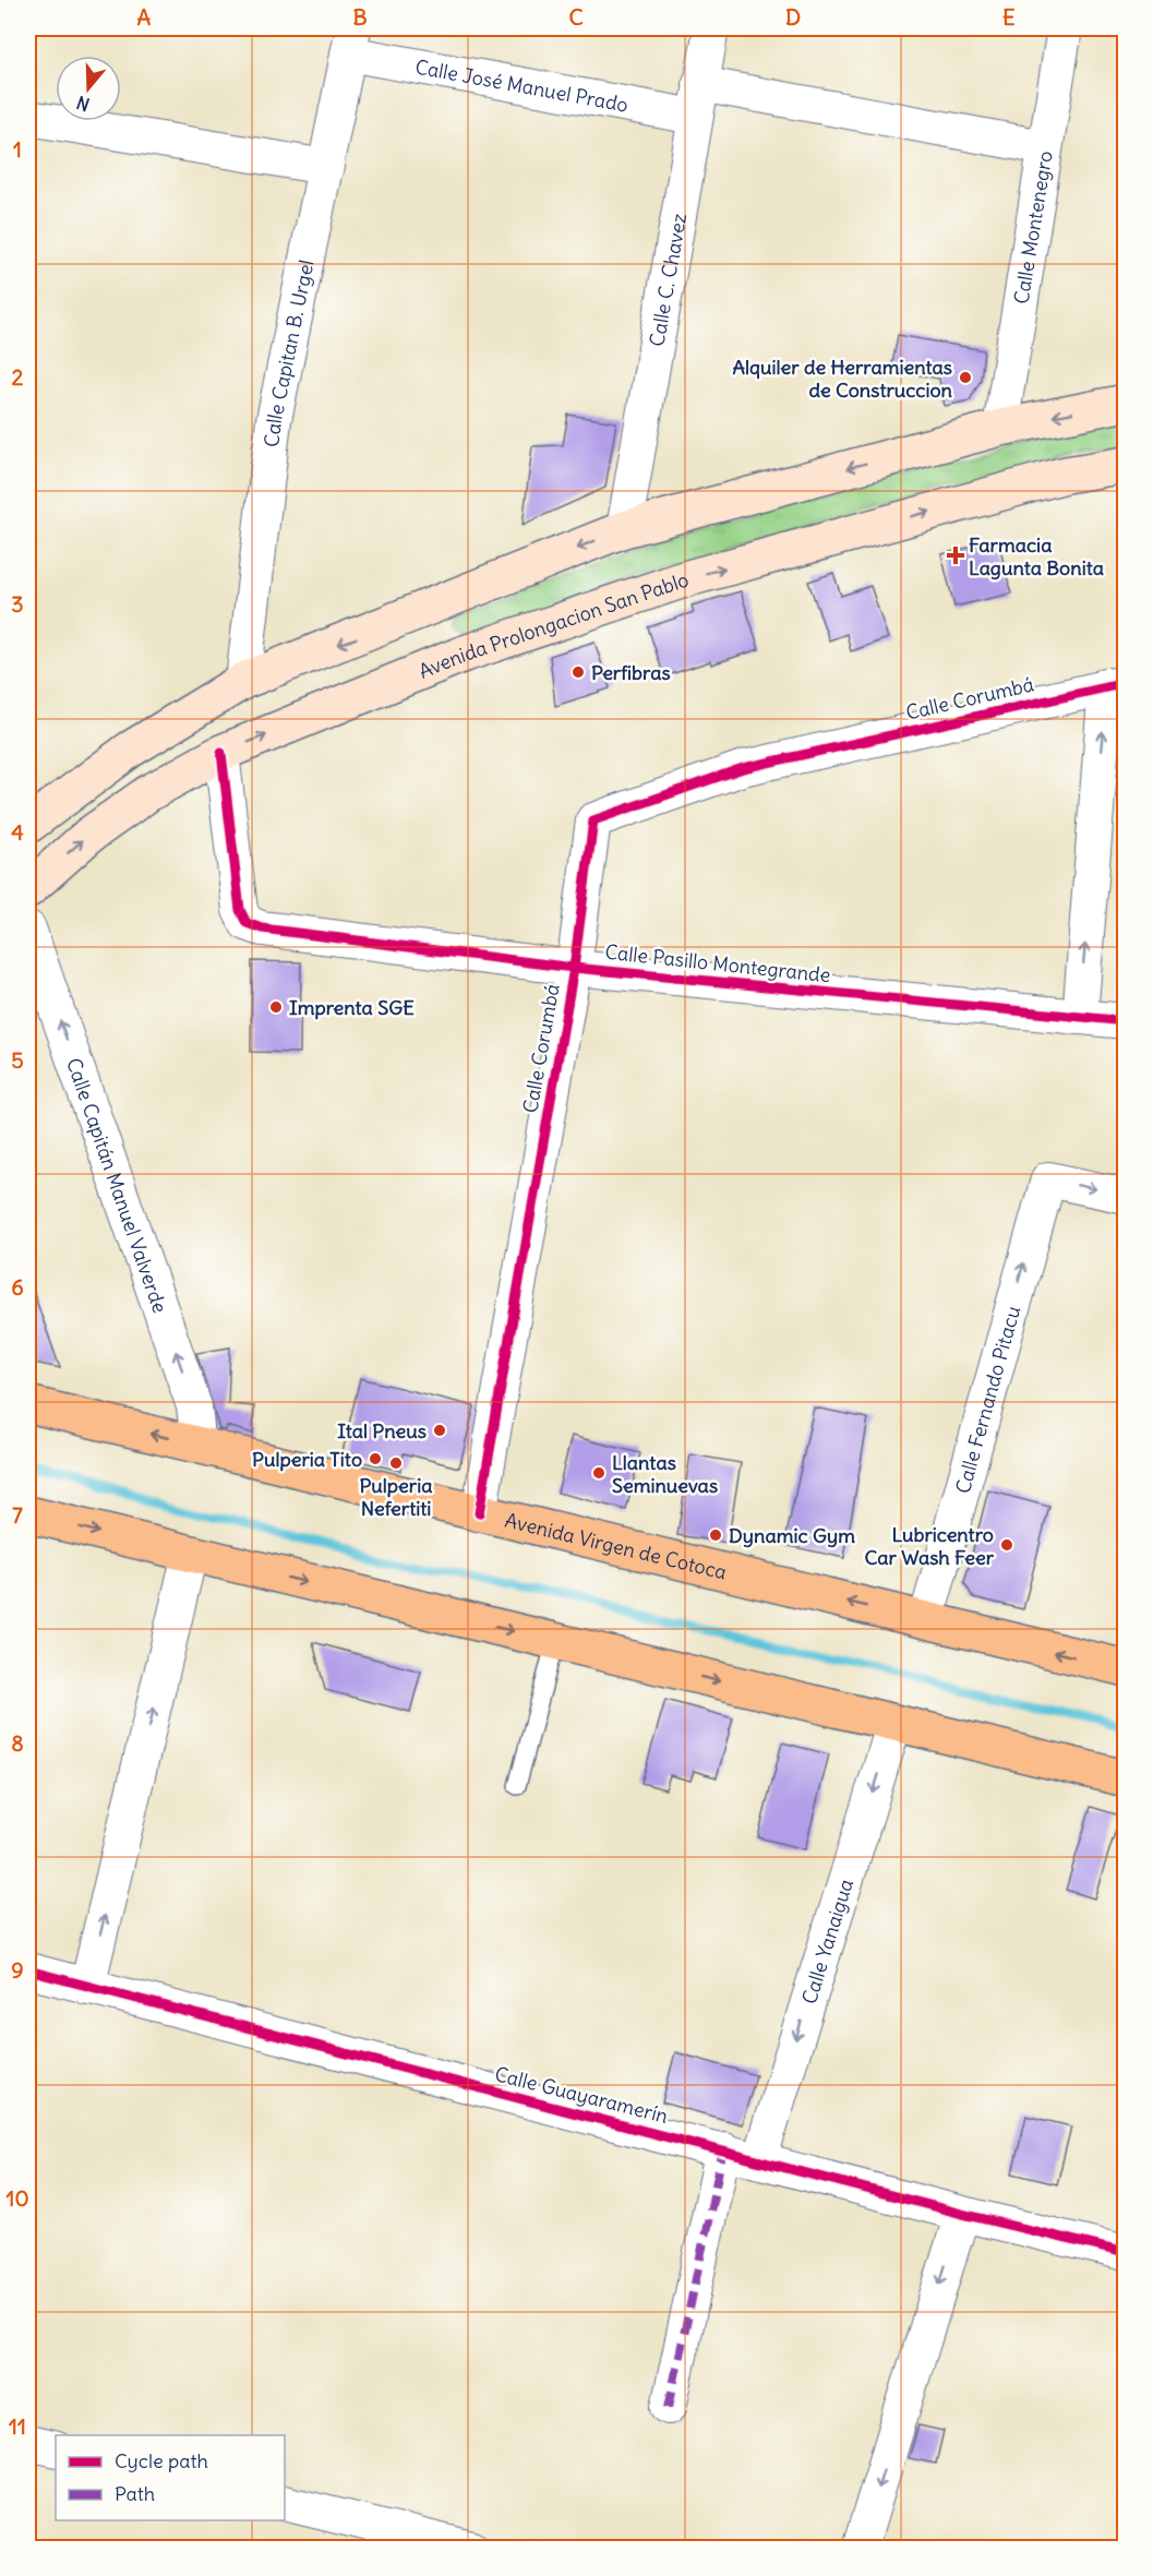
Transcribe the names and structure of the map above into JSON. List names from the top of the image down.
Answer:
{
  "streets": {
    "main road": ["Avenida Prolongacion San Pablo", "Avenida Virgen de Cotoca"],
    "street": [
      "Calle José Manuel Prado",
      "Calle Montenegro",
      "Calle C. Chavez",
      "Calle Capitan B. Urgel",
      "Calle Corumbá",
      "Calle Pasillo Montegrande",
      "Calle Capitán Manuel Valverde",
      "Calle Fernando Pitacu",
      "Calle Yanaigua",
      "Calle Guayaramerín"
    ]
  },
  "crossings": [
    ["Calle José Manuel Prado", "Calle Montenegro"],
    ["Calle José Manuel Prado", "Calle C. Chavez"],
    ["Calle José Manuel Prado", "Calle Capitan B. Urgel"],
    ["Avenida Prolongacion San Pablo", "Calle Pasillo Montegrande"],
    ["Calle Corumbá", "Calle Pasillo Montegrande"],
    ["Calle Corumbá", "Avenida Virgen de Cotoca"],
    ["Calle Capitán Manuel Valverde", "Avenida Virgen de Cotoca"],
    ["Calle Fernando Pitacu", "Avenida Virgen de Cotoca"],
    ["Calle Yanaigua", "Calle Guayaramerín"]
  ],
  "one_way": ["Calle Capitán Manuel Valverde", "Calle Fernando Pitacu", "Calle Yanaigua"],
  "places": {
    "other": [
      "Alquiler de Herramientas de Construccion",
      "Perfibras",
      "Imprenta SGE",
      "Ital Pneus",
      "Pulperia Tito",
      "Pulperia Nefertiti",
      "Llantas Seminuevas",
      "Dynamic Gym",
      "Lubricentro Car Wash Feer"
    ],
    "health": ["Farmacia Lagunta Bonita"]
  },
  "legend": ["Cycle path", "Path"],
  "north": "bottom",
  "grid": {
    "columns": [
      "A",
      "B",
      "C",
      "D",
      "E"
    ],
    "rows": [
      "1",
      "2",
      "3",
      "4",
      "5",
      "6",
      "7",
      "8",
      "9",
      "10",
      "11"
    ]
  }
}
